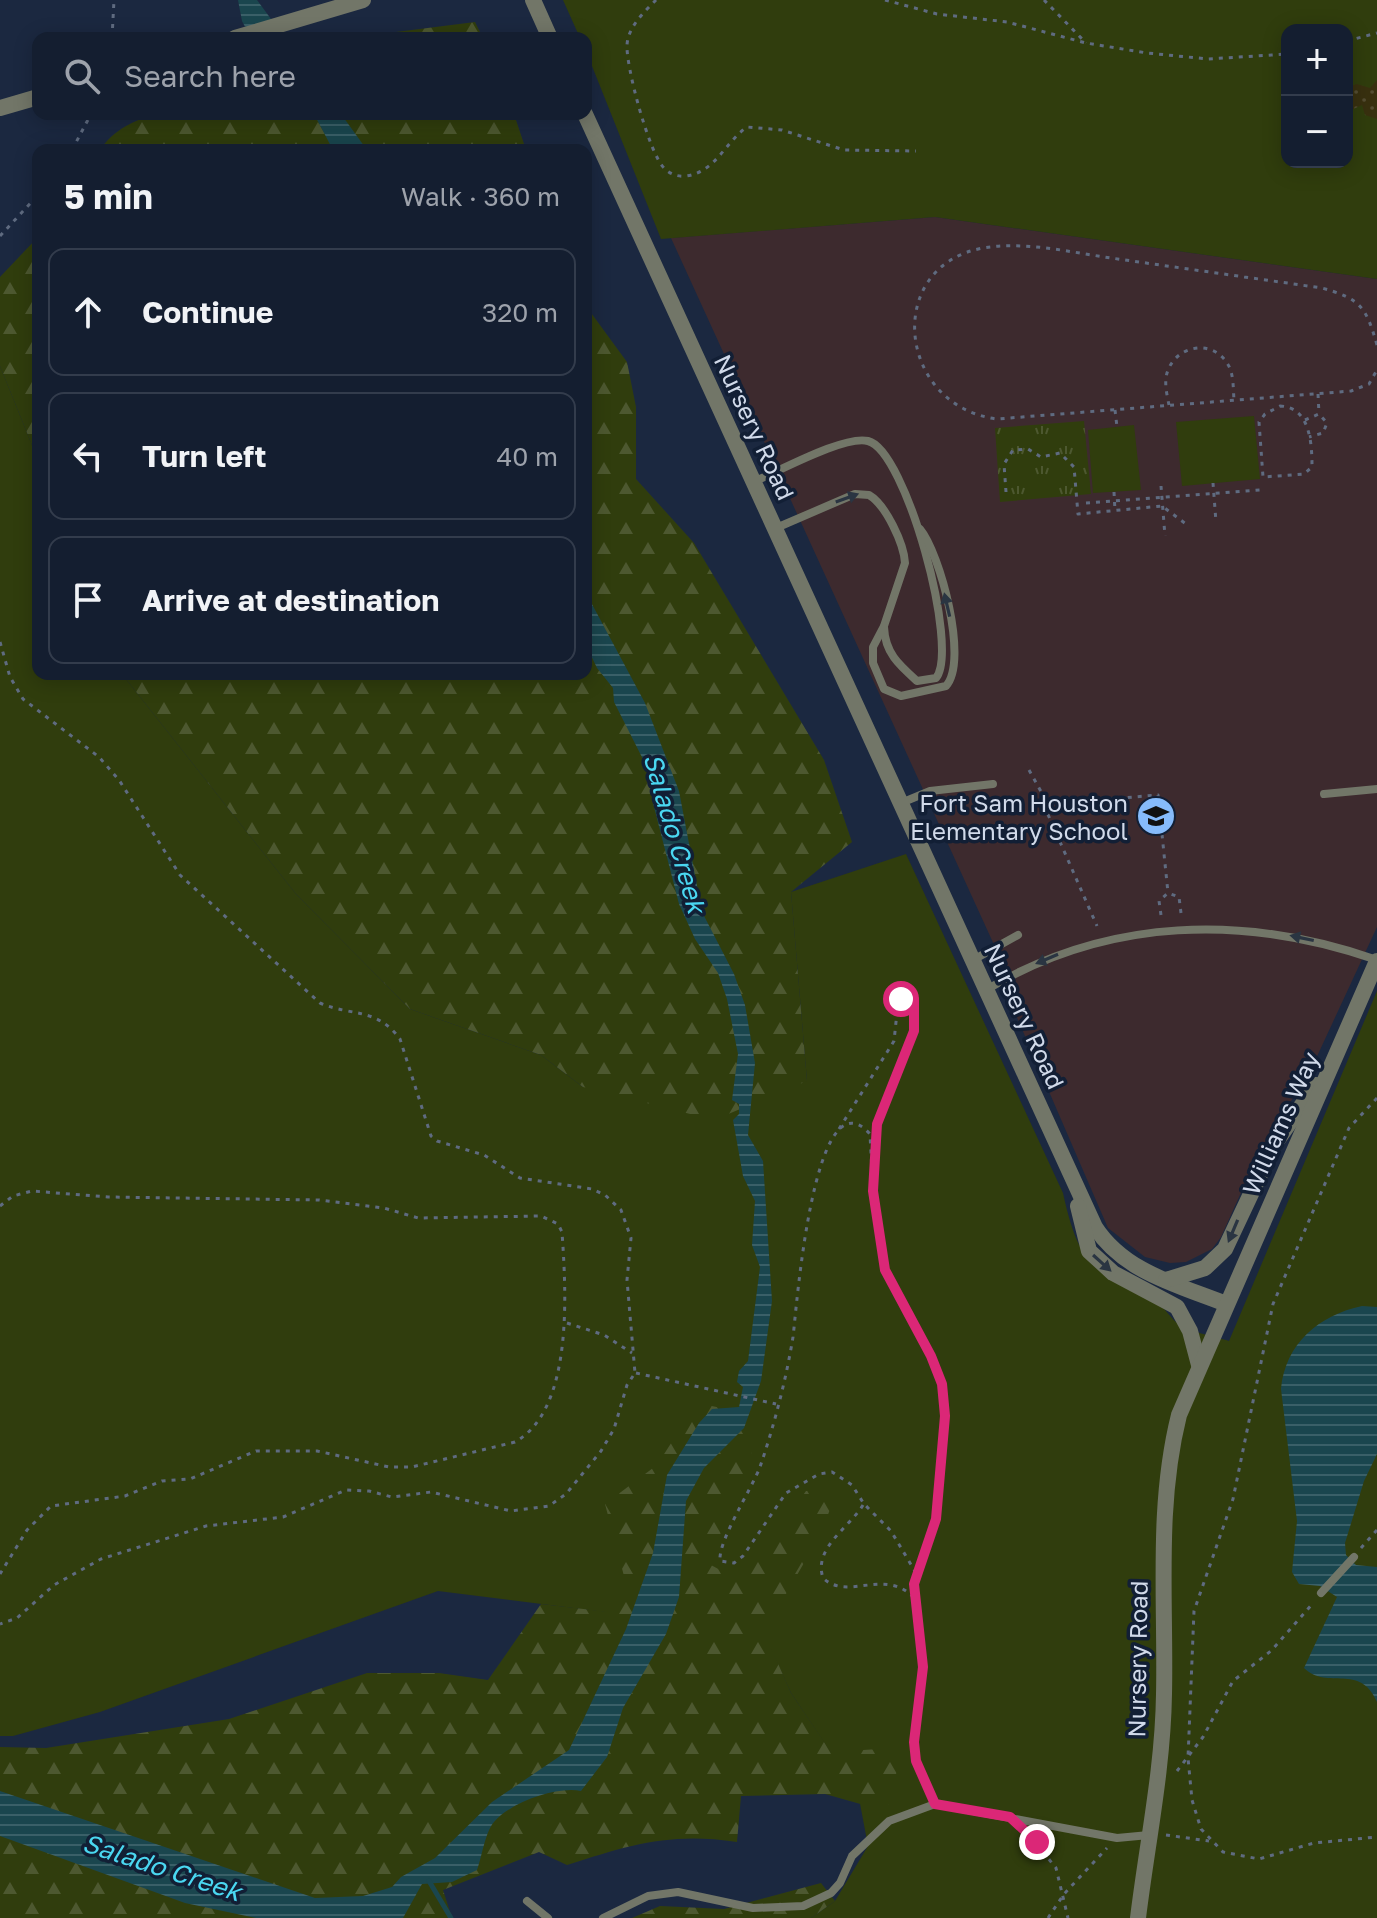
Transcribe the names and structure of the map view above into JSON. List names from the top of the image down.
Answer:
{
  "streets": {
    "street": ["Nursery Road", "Williams Way"]
  },
  "crossings": [
    ["Nursery Road", "Williams Way"]
  ],
  "water": ["Salado Creek"],
  "places": {
    "school or university": ["Fort Sam Houston Elementary School"]
  },
  "page": {
    "map_buttons": ["+", "−"],
    "search": "Search here",
    "heading": ["5 min", "Walk · 360 m"],
    "list": [
      ["Continue", "320 m"],
      ["Turn left", "40 m"],
      "Arrive at destination"
    ]
  }
}
